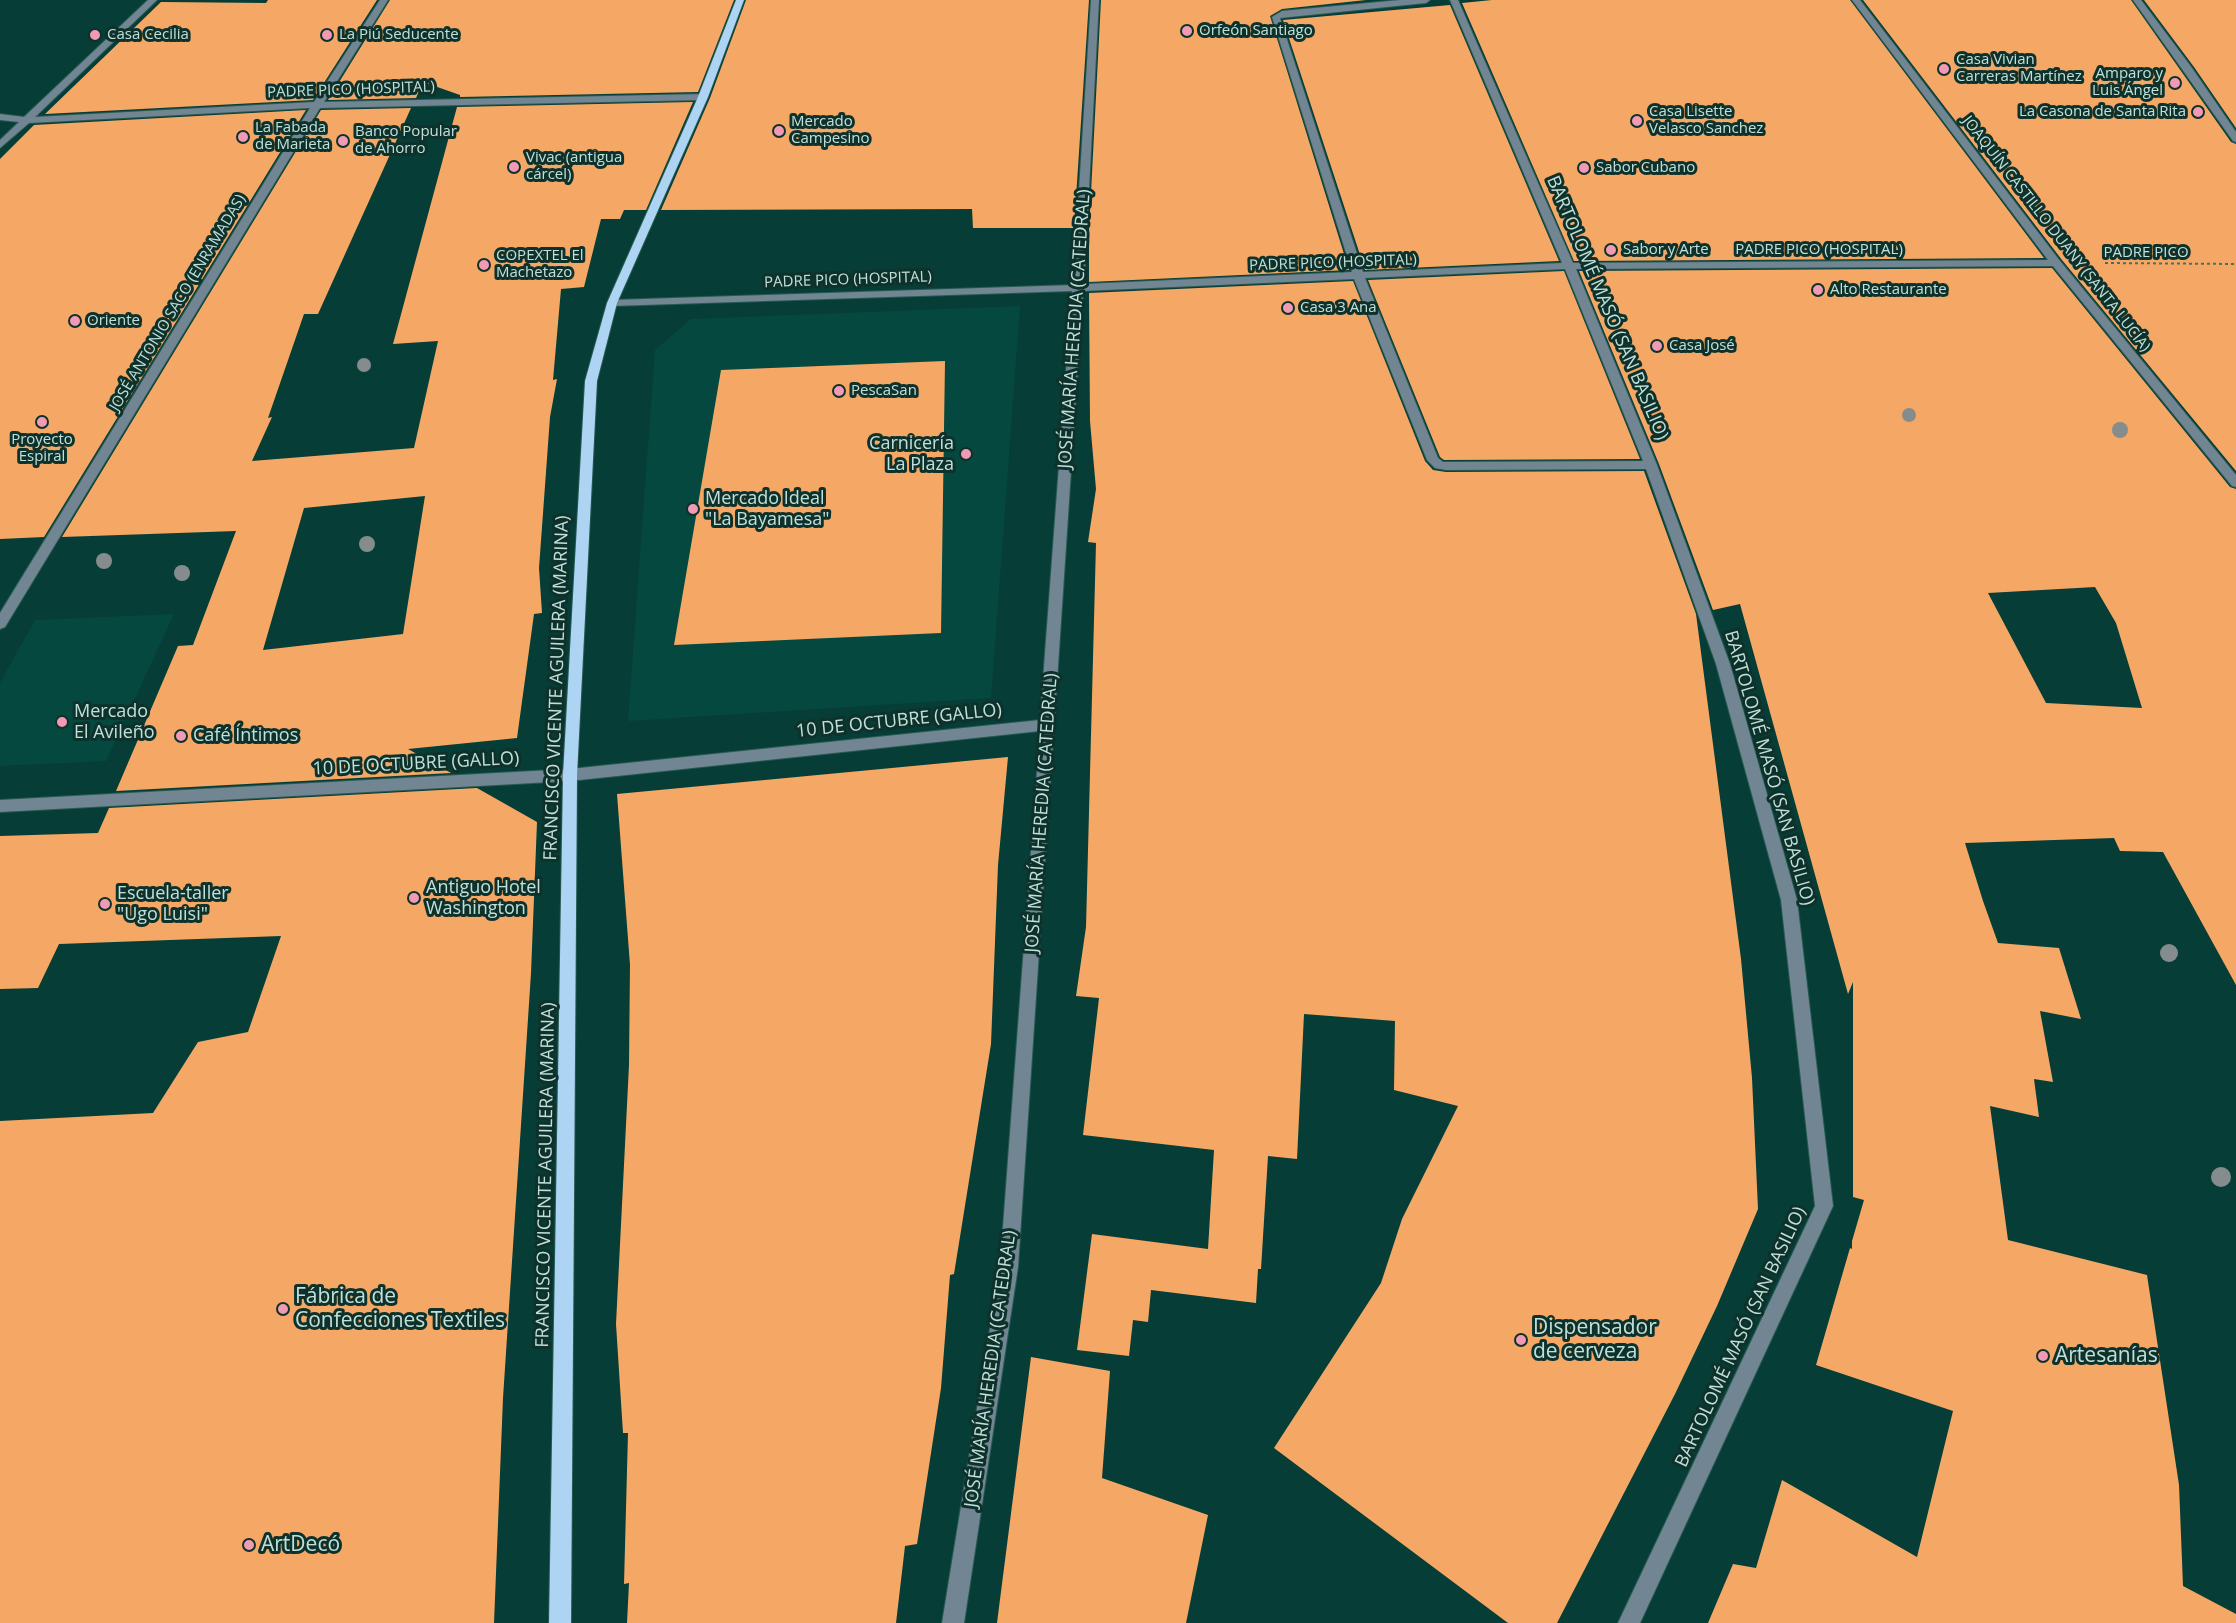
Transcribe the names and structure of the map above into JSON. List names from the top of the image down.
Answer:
{
  "streets": {
    "main road": ["FRANCISCO VICENTE AGUILERA (MARINA)"],
    "street": [
      "PADRE PICO (HOSPITAL)",
      "JOAQUÍN CASTILLO DUANY (SANTA LUCÍA)",
      "JOSÉ ANTONIO SACO (ENRAMADAS)",
      "BARTOLOMÉ MASÓ (SAN BASILIO)",
      "JOSÉ MARÍA HEREDIA (CATEDRAL)",
      "10 DE OCTUBRE (GALLO)"
    ],
    "path": ["PADRE PICO"]
  },
  "crossings": [
    ["PADRE PICO (HOSPITAL)", "JOAQUÍN CASTILLO DUANY (SANTA LUCÍA)"],
    ["PADRE PICO (HOSPITAL)", "PADRE PICO"],
    ["PADRE PICO (HOSPITAL)", "JOSÉ ANTONIO SACO (ENRAMADAS)"],
    ["PADRE PICO (HOSPITAL)", "BARTOLOMÉ MASÓ (SAN BASILIO)"],
    ["PADRE PICO (HOSPITAL)", "JOSÉ MARÍA HEREDIA (CATEDRAL)"],
    ["PADRE PICO (HOSPITAL)", "FRANCISCO VICENTE AGUILERA (MARINA)"],
    ["JOAQUÍN CASTILLO DUANY (SANTA LUCÍA)", "PADRE PICO"],
    ["JOSÉ MARÍA HEREDIA (CATEDRAL)", "10 DE OCTUBRE (GALLO)"],
    ["FRANCISCO VICENTE AGUILERA (MARINA)", "10 DE OCTUBRE (GALLO)"]
  ],
  "places": [
    "Orfeón Santiago",
    "Casa Cecilia",
    "La Piú Seducente",
    "Casa Vivian Carreras Martínez",
    "Amparo y Luis Ángel",
    "La Casona de Santa Rita",
    "Casa Lisette Velasco Sanchez",
    "Mercado Campesino",
    "La Fabada de Marieta",
    "Banco Popular de Ahorro",
    "Vivac (antigua cárcel)",
    "Sabor Cubano",
    "Sabor y Arte",
    "COPEXTEL El Machetazo",
    "Alto Restaurante",
    "Casa 3 Ana",
    "Oriente",
    "Casa José",
    "PescaSan",
    "Proyecto Espiral",
    "Carnicería La Plaza",
    "Mercado Ideal \"La Bayamesa\"",
    "Mercado El Avileño",
    "Café Íntimos",
    "Antiguo Hotel Washington",
    "Escuela-taller \"Ugo Luisi\"",
    "Fábrica de Confecciones Textiles",
    "Dispensador de cerveza",
    "Artesanías",
    "ArtDecó"
  ]
}
